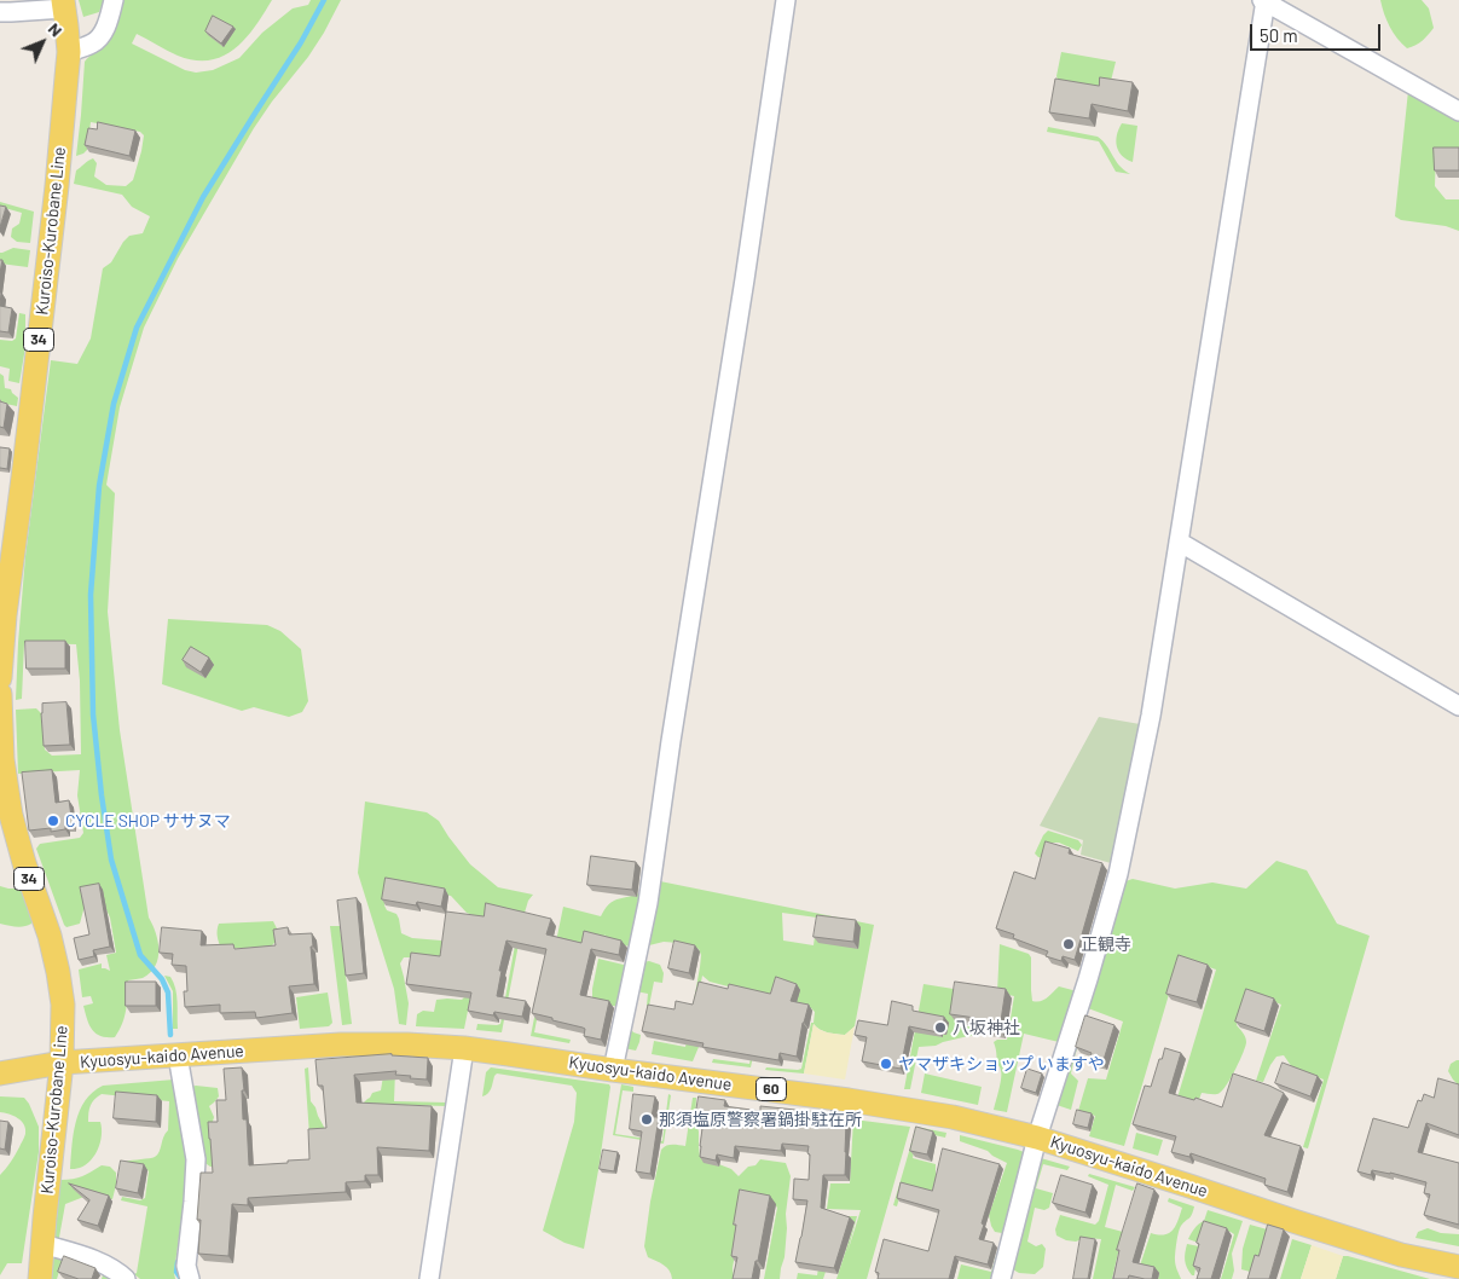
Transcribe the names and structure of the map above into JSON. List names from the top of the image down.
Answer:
{
  "streets": {
    "main road": [
      "Kuroiso-Kurobane Line",
      "34",
      "Kyuosyu-kaido Avenue",
      "60"
    ]
  },
  "crossings": [
    ["Kuroiso-Kurobane Line", "Kyuosyu-kaido Avenue"]
  ],
  "places": [
    "CYCLE SHOP ササヌマ",
    "正観寺",
    "八坂神社",
    "ヤマザキショップ いますや",
    "那須塩原警察署鍋掛駐在所"
  ],
  "scale_bar": "50 m",
  "north": "top right"
}
